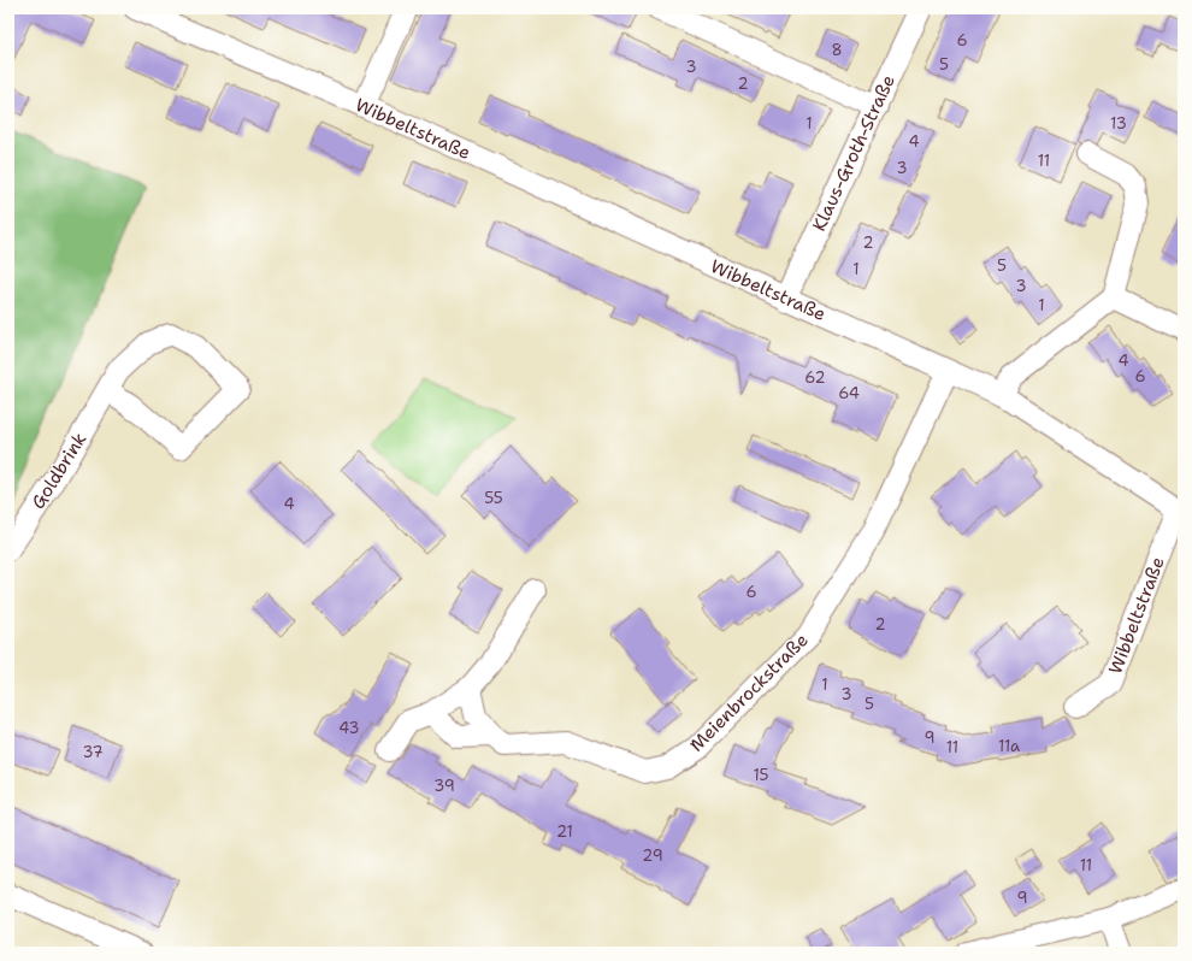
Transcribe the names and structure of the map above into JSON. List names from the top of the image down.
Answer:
{
  "streets": {
    "street": [
      "Wibbeltstraße",
      "Klaus-Groth-Straße",
      "Goldbrink",
      "Meienbrockstraße"
    ]
  },
  "crossings": [
    ["Wibbeltstraße", "Klaus-Groth-Straße"],
    ["Wibbeltstraße", "Meienbrockstraße"]
  ],
  "house_numbers": [
    "6",
    "8",
    "5",
    "3",
    "2",
    "1",
    "13",
    "4",
    "11",
    "3",
    "2",
    "5",
    "1",
    "3",
    "1",
    "4",
    "6",
    "62",
    "64",
    "55",
    "4",
    "6",
    "2",
    "1",
    "3",
    "5",
    "43",
    "9",
    "11a",
    "11",
    "37",
    "15",
    "39",
    "21",
    "29",
    "11",
    "9"
  ]
}
